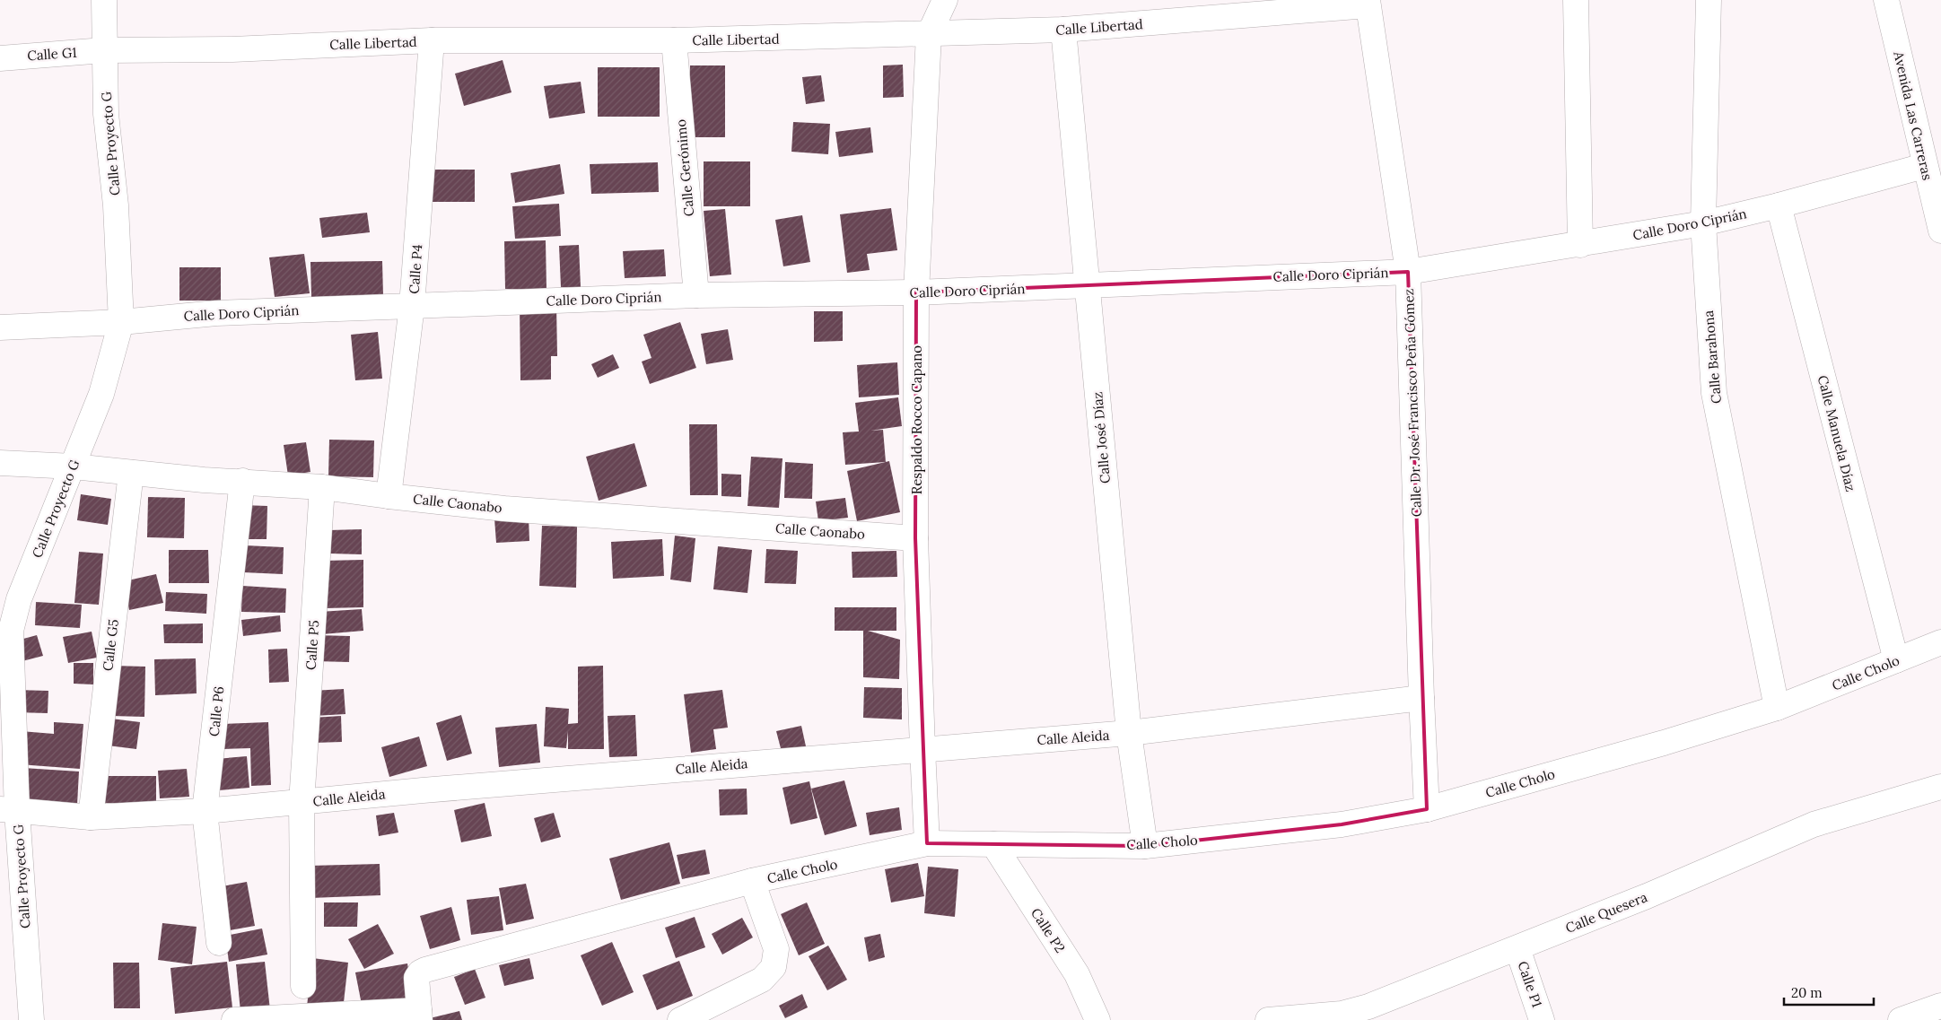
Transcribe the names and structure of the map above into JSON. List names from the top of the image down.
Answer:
{
  "streets": {
    "street": [
      "Calle Libertad",
      "Calle G1",
      "Avenida Las Carreras",
      "Calle Proyecto G",
      "Calle Gerónimo",
      "Calle Doro Ciprián",
      "Calle P4",
      "Calle Barahona",
      "Calle Dr. José Francisco Peña Gómez",
      "Respaldo Rocco Capano",
      "Calle Manuela Díaz",
      "Calle José Díaz",
      "Calle Caonabo",
      "Calle G5",
      "Calle P5",
      "Calle Cholo",
      "Calle P6",
      "Calle Aleida",
      "Calle Quesera",
      "Calle P2",
      "Calle P1"
    ]
  },
  "crossings": [
    ["Calle Libertad", "Calle G1"],
    ["Calle Libertad", "Calle Proyecto G"],
    ["Calle Libertad", "Calle Gerónimo"],
    ["Calle Libertad", "Calle P4"],
    ["Calle Libertad", "Calle Dr. José Francisco Peña Gómez"],
    ["Calle Libertad", "Respaldo Rocco Capano"],
    ["Calle Libertad", "Calle José Díaz"],
    ["Calle G1", "Calle Proyecto G"],
    ["Avenida Las Carreras", "Calle Doro Ciprián"],
    ["Calle Proyecto G", "Calle Doro Ciprián"],
    ["Calle Proyecto G", "Calle Caonabo"],
    ["Calle Proyecto G", "Calle Aleida"],
    ["Calle Gerónimo", "Calle Doro Ciprián"],
    ["Calle Doro Ciprián", "Calle P4"],
    ["Calle Doro Ciprián", "Calle Barahona"],
    ["Calle Doro Ciprián", "Calle Dr. José Francisco Peña Gómez"],
    ["Calle Doro Ciprián", "Respaldo Rocco Capano"],
    ["Calle Doro Ciprián", "Calle Manuela Díaz"],
    ["Calle Doro Ciprián", "Calle José Díaz"],
    ["Calle P4", "Calle Caonabo"],
    ["Calle Barahona", "Calle Cholo"],
    ["Calle Dr. José Francisco Peña Gómez", "Calle Cholo"],
    ["Calle Dr. José Francisco Peña Gómez", "Calle Aleida"],
    ["Respaldo Rocco Capano", "Calle Caonabo"],
    ["Respaldo Rocco Capano", "Calle Cholo"],
    ["Respaldo Rocco Capano", "Calle Aleida"],
    ["Calle Manuela Díaz", "Calle Cholo"],
    ["Calle José Díaz", "Calle Cholo"],
    ["Calle José Díaz", "Calle Aleida"],
    ["Calle Caonabo", "Calle G5"],
    ["Calle Caonabo", "Calle P5"],
    ["Calle Caonabo", "Calle P6"],
    ["Calle G5", "Calle Aleida"],
    ["Calle P5", "Calle Aleida"],
    ["Calle Cholo", "Calle P2"],
    ["Calle P6", "Calle Aleida"],
    ["Calle Quesera", "Calle P1"]
  ],
  "scale_bar": "20 m"
}
